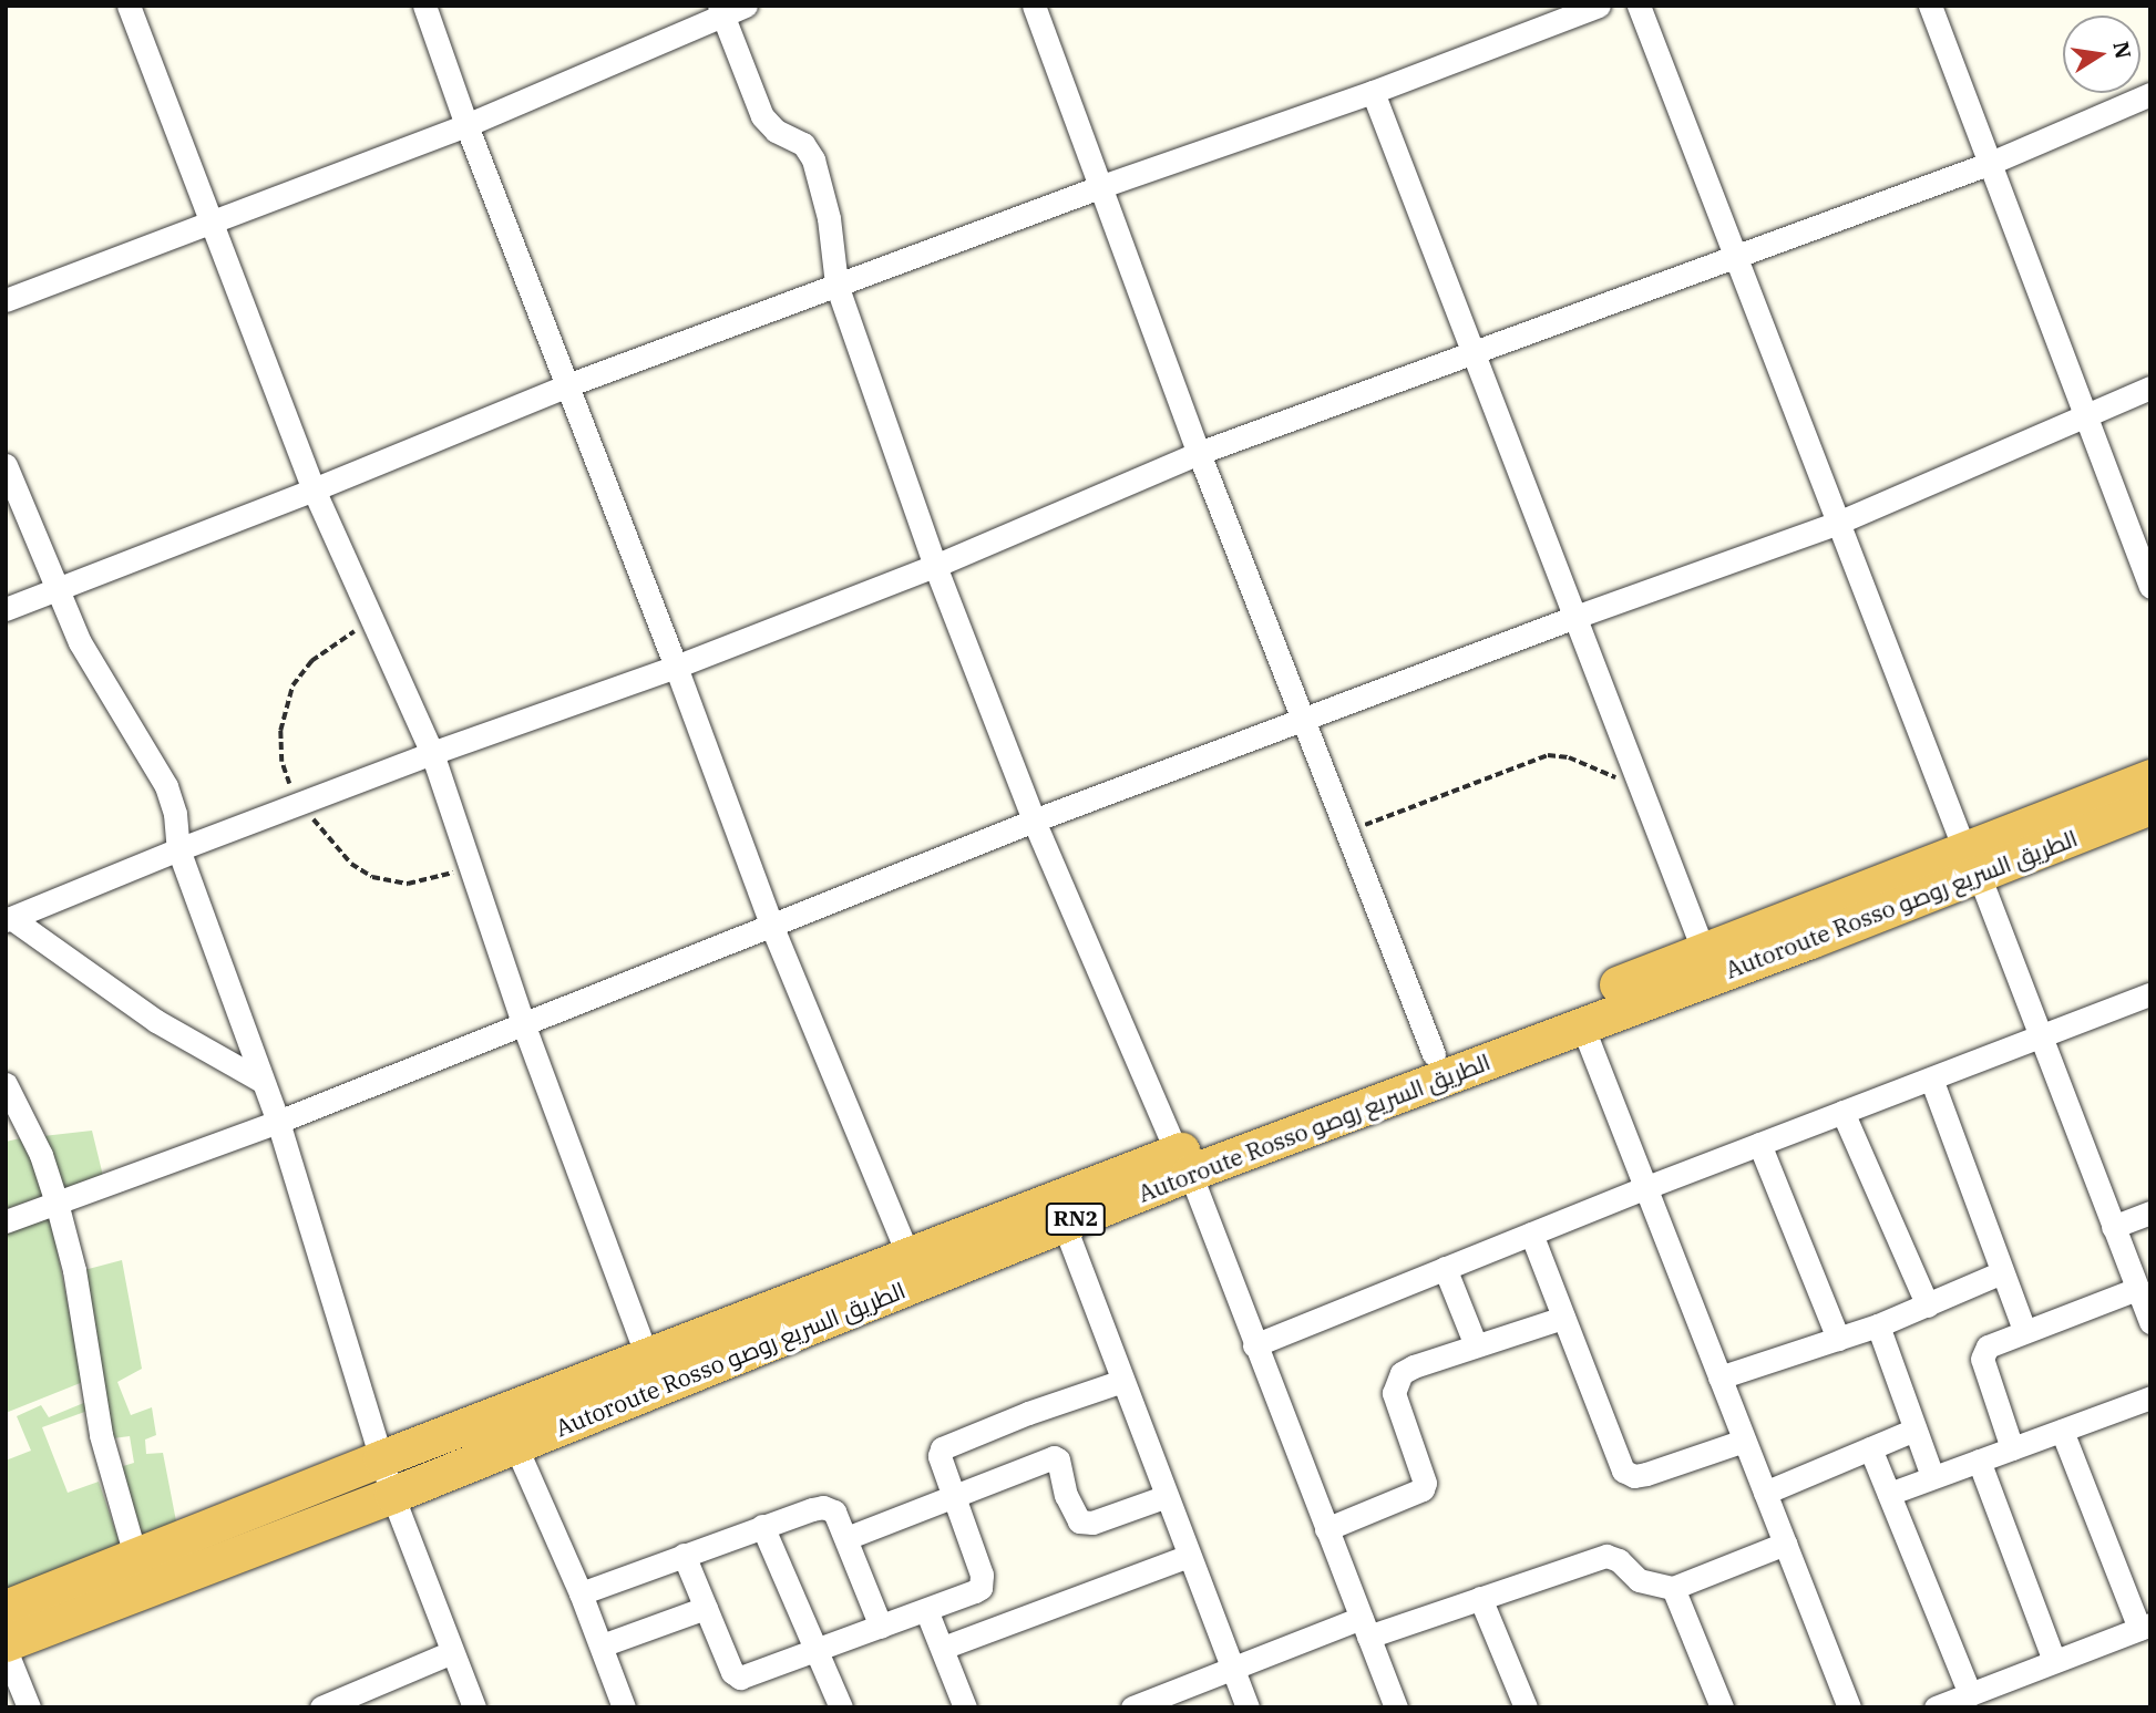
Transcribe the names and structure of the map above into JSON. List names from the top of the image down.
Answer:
{
  "streets": {
    "highway": ["Autoroute Rosso الطريق السريع روصو", "RN2"]
  },
  "north": "right"
}
